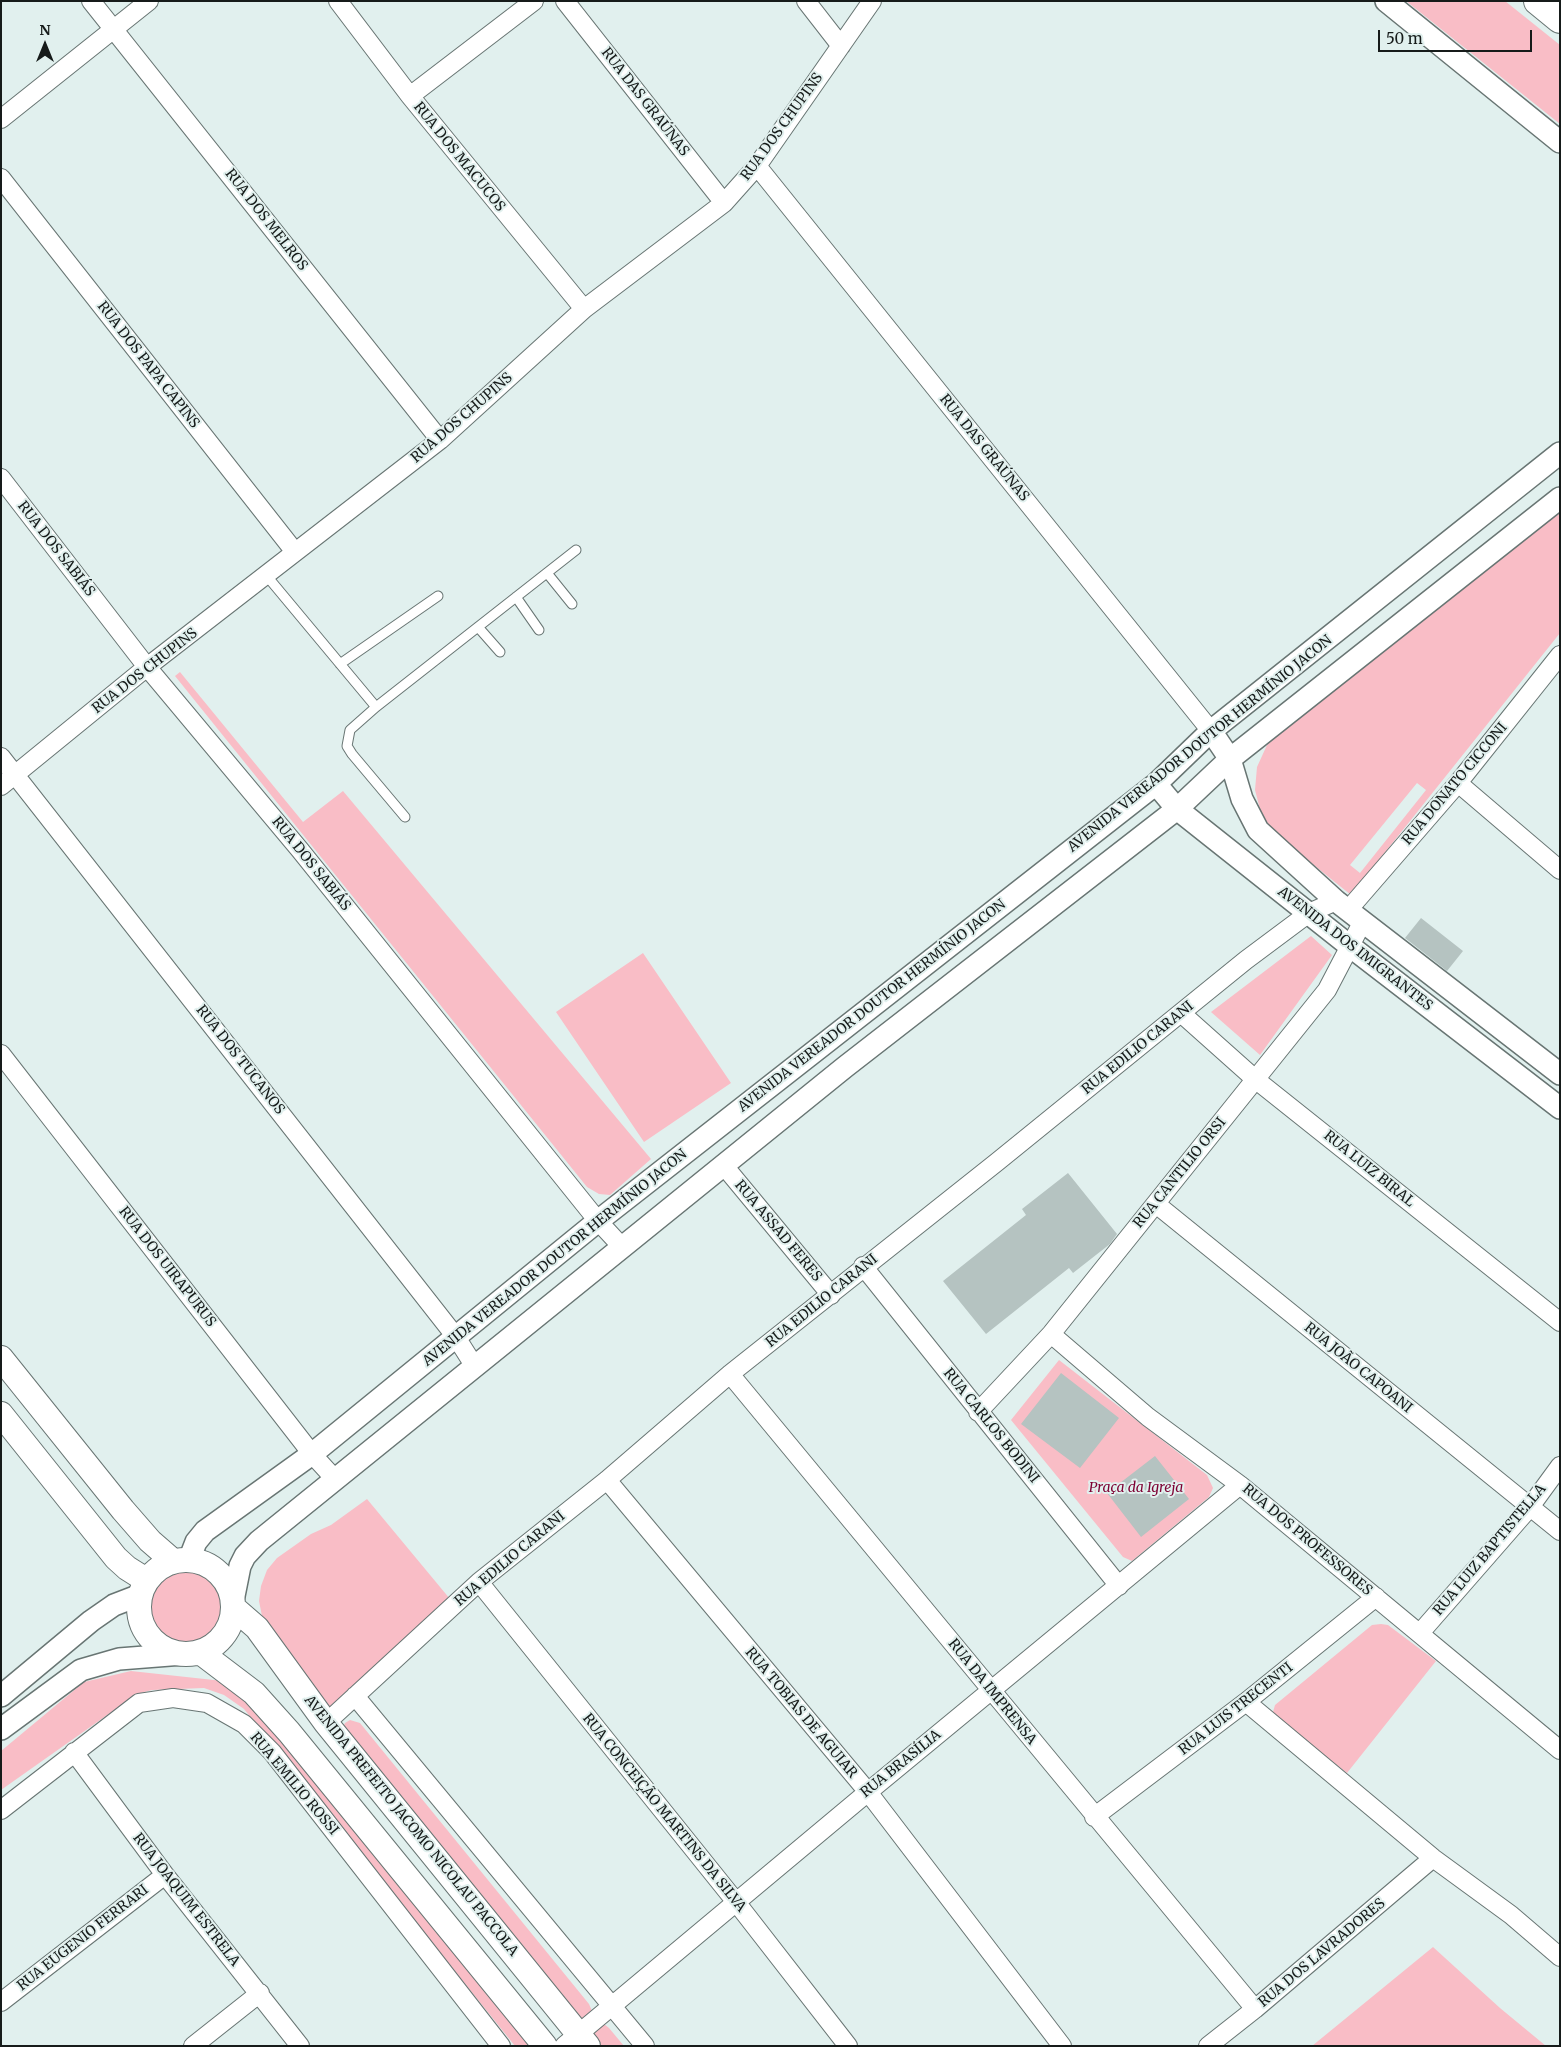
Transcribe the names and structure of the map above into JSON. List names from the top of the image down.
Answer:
{
  "streets": {
    "main road": ["AVENIDA PREFEITO JACOMO NICOLAU PACCOLA"],
    "street": [
      "RUA DAS GRAÚNAS",
      "RUA DOS CHUPINS",
      "RUA DOS MACUCOS",
      "RUA DOS MELROS",
      "RUA DOS PAPA CAPINS",
      "RUA DOS SABIÁS",
      "AVENIDA VEREADOR DOUTOR HERMÍNIO JACON",
      "RUA DONATO CICCONI",
      "AVENIDA DOS IMIGRANTES",
      "RUA EDILIO CARANI",
      "RUA DOS TUCANOS",
      "RUA LUIZ BIRAL",
      "RUA CANTILIO ORSI",
      "RUA ASSAD FERES",
      "RUA DOS UIRAPURUS",
      "RUA JOÃO CAPOANI",
      "RUA CARLOS BODINI",
      "RUA DOS PROFESSORES",
      "RUA LUIZ BAPTISTELLA",
      "RUA DA IMPRENSA",
      "RUA LUIS TRECENTI",
      "RUA TOBIAS DE AGUIAR",
      "RUA BRASÍLIA",
      "RUA EMILIO ROSSI",
      "RUA CONCEIÇÃO MARTINS DA SILVA",
      "RUA JOAQUIM ESTRELA",
      "RUA EUGENIO FERRARI",
      "RUA DOS LAVRADORES"
    ]
  },
  "crossings": [
    ["RUA DAS GRAÚNAS", "RUA DOS CHUPINS"],
    ["RUA DAS GRAÚNAS", "AVENIDA VEREADOR DOUTOR HERMÍNIO JACON"],
    ["RUA DAS GRAÚNAS", "AVENIDA DOS IMIGRANTES"],
    ["RUA DOS CHUPINS", "RUA DOS MACUCOS"],
    ["RUA DOS CHUPINS", "RUA DOS MELROS"],
    ["RUA DOS CHUPINS", "RUA DOS PAPA CAPINS"],
    ["RUA DOS CHUPINS", "RUA DOS SABIÁS"],
    ["RUA DOS CHUPINS", "RUA DOS TUCANOS"],
    ["RUA DOS SABIÁS", "AVENIDA VEREADOR DOUTOR HERMÍNIO JACON"],
    ["AVENIDA VEREADOR DOUTOR HERMÍNIO JACON", "AVENIDA DOS IMIGRANTES"],
    ["AVENIDA VEREADOR DOUTOR HERMÍNIO JACON", "RUA DOS TUCANOS"],
    ["AVENIDA VEREADOR DOUTOR HERMÍNIO JACON", "RUA DOS UIRAPURUS"],
    ["AVENIDA VEREADOR DOUTOR HERMÍNIO JACON", "AVENIDA PREFEITO JACOMO NICOLAU PACCOLA"],
    ["RUA DONATO CICCONI", "AVENIDA DOS IMIGRANTES"],
    ["RUA DONATO CICCONI", "RUA EDILIO CARANI"],
    ["RUA DONATO CICCONI", "RUA CANTILIO ORSI"],
    ["AVENIDA DOS IMIGRANTES", "RUA EDILIO CARANI"],
    ["AVENIDA DOS IMIGRANTES", "RUA CANTILIO ORSI"],
    ["RUA EDILIO CARANI", "RUA LUIZ BIRAL"],
    ["RUA EDILIO CARANI", "RUA CANTILIO ORSI"],
    ["RUA EDILIO CARANI", "RUA ASSAD FERES"],
    ["RUA EDILIO CARANI", "RUA CARLOS BODINI"],
    ["RUA EDILIO CARANI", "RUA DA IMPRENSA"],
    ["RUA EDILIO CARANI", "RUA TOBIAS DE AGUIAR"],
    ["RUA EDILIO CARANI", "RUA CONCEIÇÃO MARTINS DA SILVA"],
    ["RUA EDILIO CARANI", "AVENIDA PREFEITO JACOMO NICOLAU PACCOLA"],
    ["RUA LUIZ BIRAL", "RUA CANTILIO ORSI"],
    ["RUA CANTILIO ORSI", "RUA JOÃO CAPOANI"],
    ["RUA CANTILIO ORSI", "RUA CARLOS BODINI"],
    ["RUA CANTILIO ORSI", "RUA DOS PROFESSORES"],
    ["RUA JOÃO CAPOANI", "RUA LUIZ BAPTISTELLA"],
    ["RUA CARLOS BODINI", "RUA BRASÍLIA"],
    ["RUA DOS PROFESSORES", "RUA LUIZ BAPTISTELLA"],
    ["RUA DOS PROFESSORES", "RUA LUIS TRECENTI"],
    ["RUA DOS PROFESSORES", "RUA BRASÍLIA"],
    ["RUA DA IMPRENSA", "RUA LUIS TRECENTI"],
    ["RUA DA IMPRENSA", "RUA BRASÍLIA"],
    ["RUA DA IMPRENSA", "RUA DOS LAVRADORES"],
    ["RUA TOBIAS DE AGUIAR", "RUA BRASÍLIA"],
    ["RUA BRASÍLIA", "RUA CONCEIÇÃO MARTINS DA SILVA"],
    ["RUA BRASÍLIA", "AVENIDA PREFEITO JACOMO NICOLAU PACCOLA"],
    ["RUA EMILIO ROSSI", "RUA JOAQUIM ESTRELA"],
    ["RUA JOAQUIM ESTRELA", "RUA EUGENIO FERRARI"]
  ],
  "parks": ["Praça da Igreja"],
  "scale_bar": "50 m",
  "north": "top"
}
